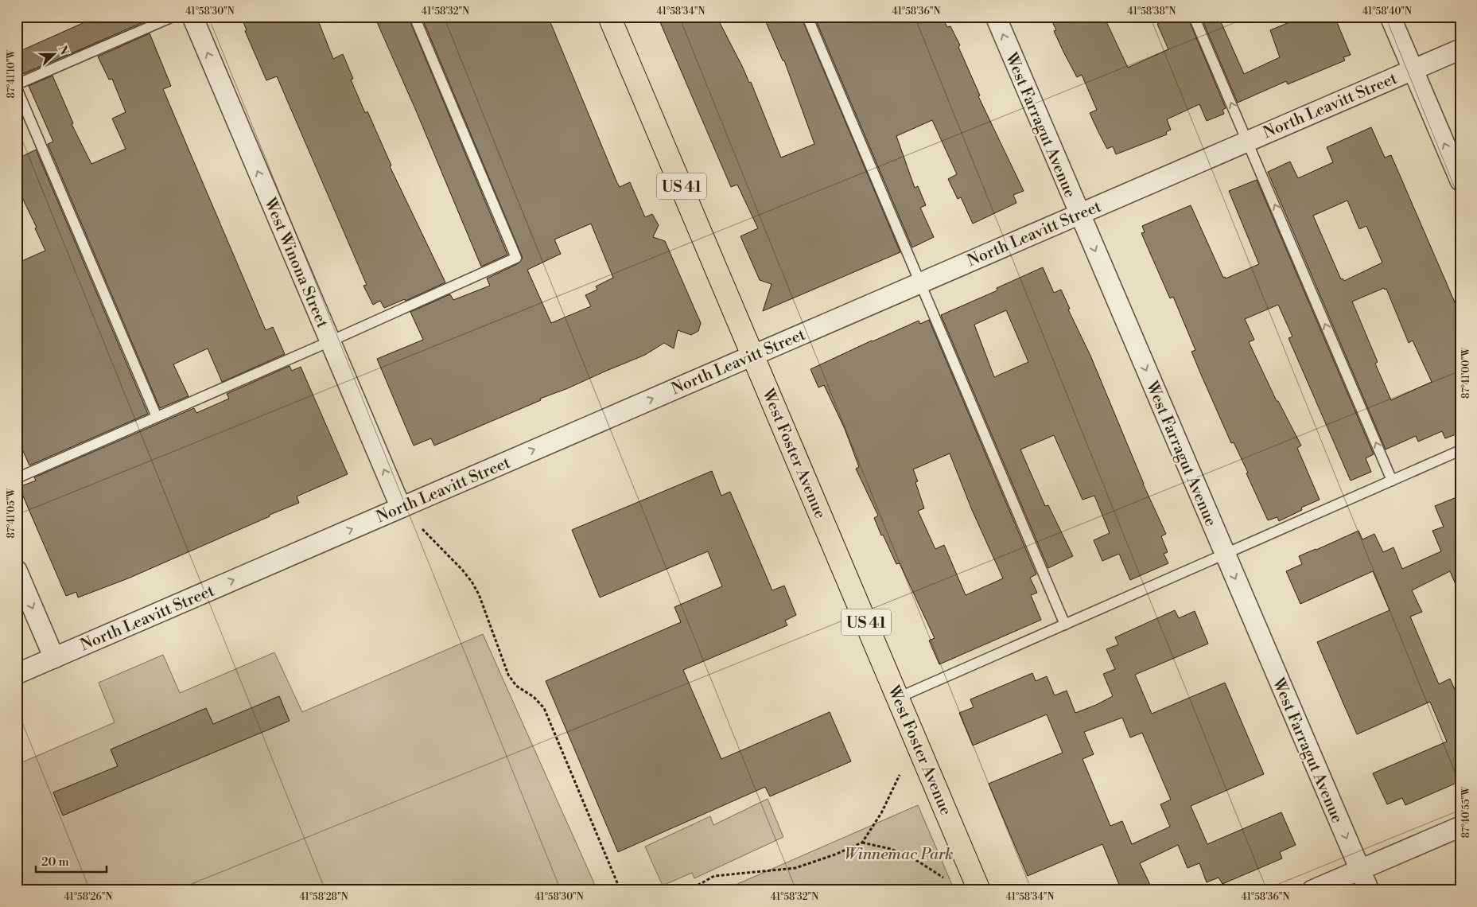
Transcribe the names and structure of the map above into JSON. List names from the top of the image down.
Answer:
{
  "streets": {
    "main road": ["US 41", "West Foster Avenue"],
    "street": ["North Leavitt Street", "West Farragut Avenue", "West Winona Street"]
  },
  "crossings": [
    ["North Leavitt Street", "West Farragut Avenue"],
    ["North Leavitt Street", "West Winona Street"],
    ["North Leavitt Street", "West Foster Avenue"]
  ],
  "one_way": ["North Leavitt Street", "West Winona Street"],
  "parks": ["Winnemac Park"],
  "scale_bar": "20 m",
  "north": "right",
  "coordinates": [
    "41°58'30\"N",
    "41°58'32\"N",
    "41°58'34\"N",
    "41°58'36\"N",
    "41°58'38\"N",
    "41°58'40\"N",
    "87°41'10\"W",
    "87°41'00\"W",
    "87°41'05\"W",
    "87°40'55\"W",
    "41°58'26\"N",
    "41°58'28\"N"
  ]
}
